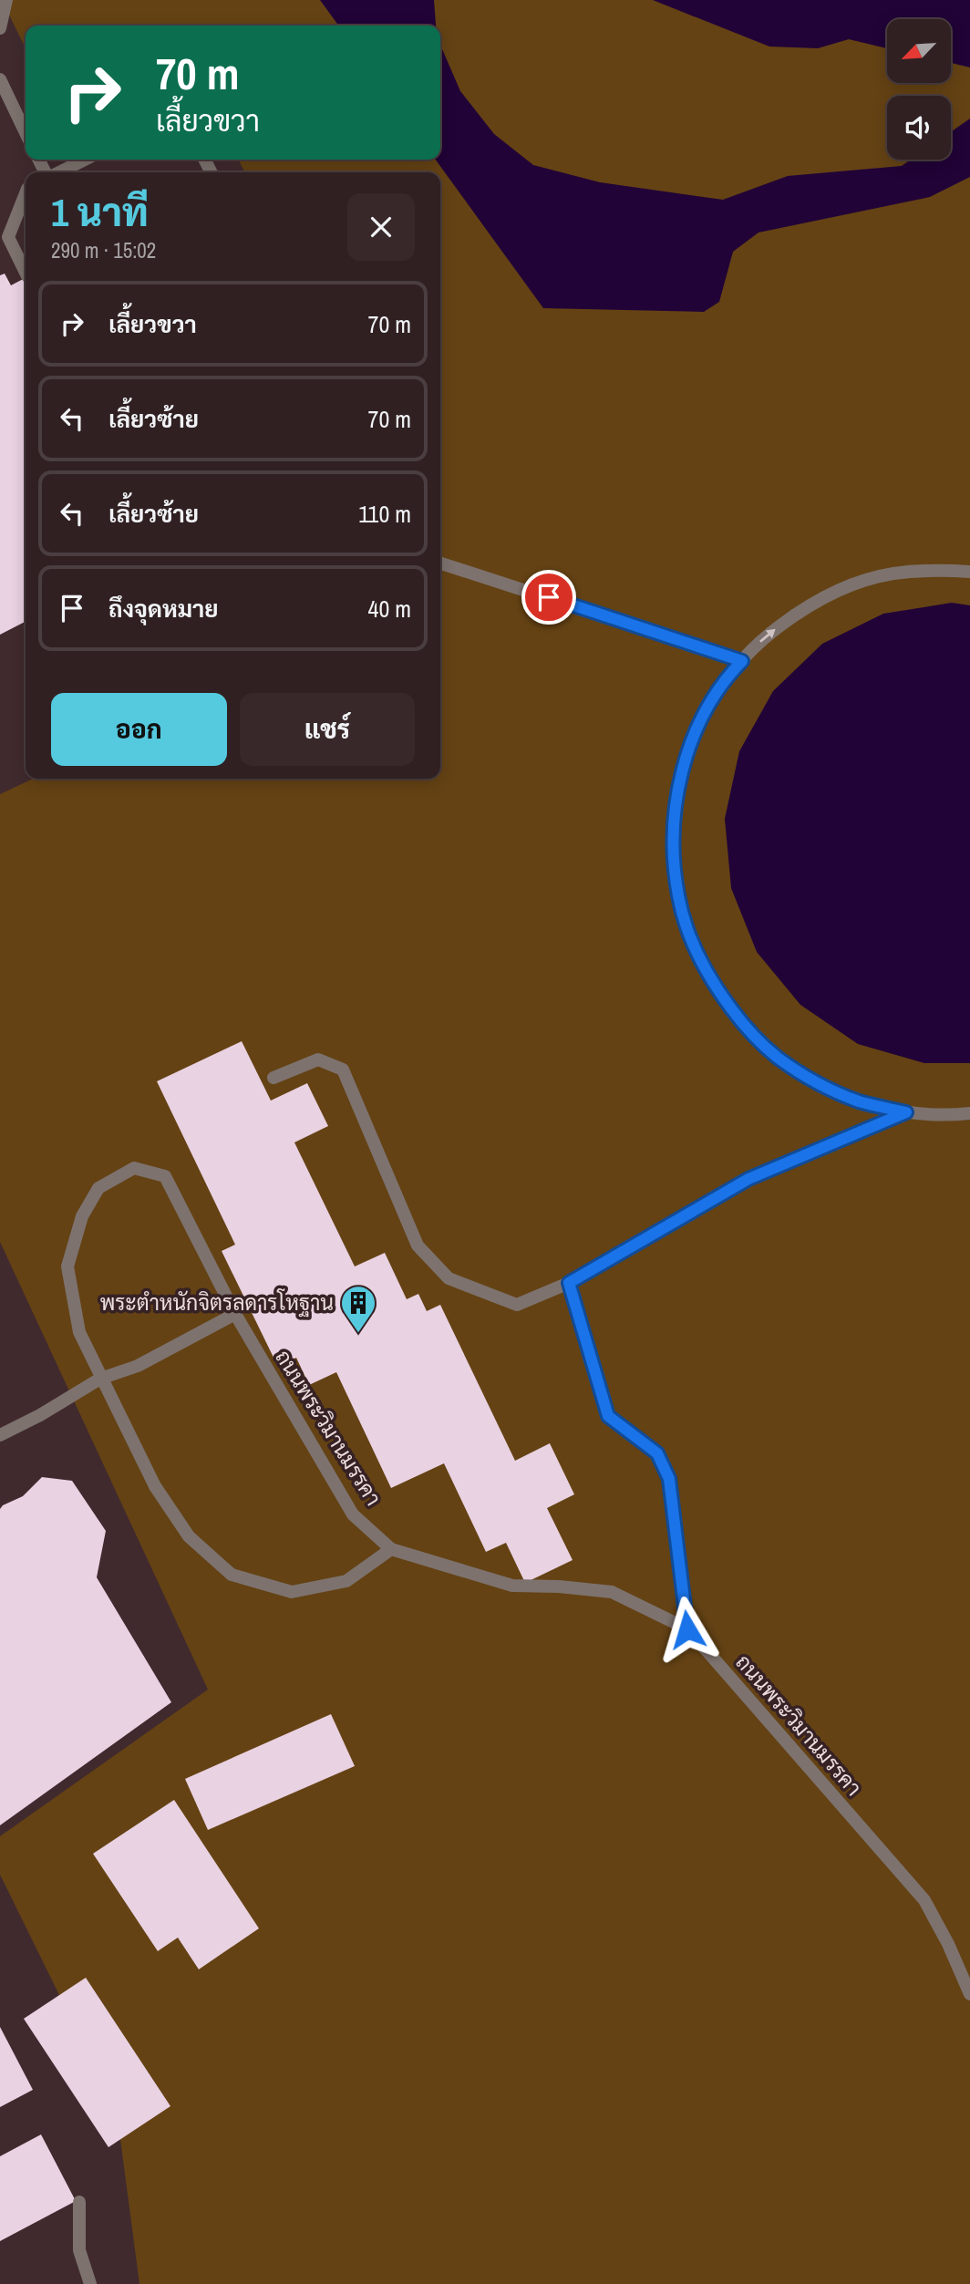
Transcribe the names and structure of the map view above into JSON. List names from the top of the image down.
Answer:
{
  "streets": {
    "street": ["ถนนพระวิมานมรรคา"]
  },
  "places": {
    "building": ["พระตำหนักจิตรลดารโหฐาน"]
  },
  "north": "bottom left",
  "page": {
    "turn": ["70 m", "เลี้ยวขวา"],
    "heading": ["1 นาที", "290 m · 15:02"],
    "list": [
      {
        "name": "เลี้ยวขวา",
        "value": "70 m"
      },
      {
        "name": "เลี้ยวซ้าย",
        "value": "70 m"
      },
      {
        "name": "เลี้ยวซ้าย",
        "value": "110 m"
      },
      {
        "name": "ถึงจุดหมาย",
        "value": "40 m"
      }
    ],
    "buttons": ["ออก", "แชร์"]
  }
}
